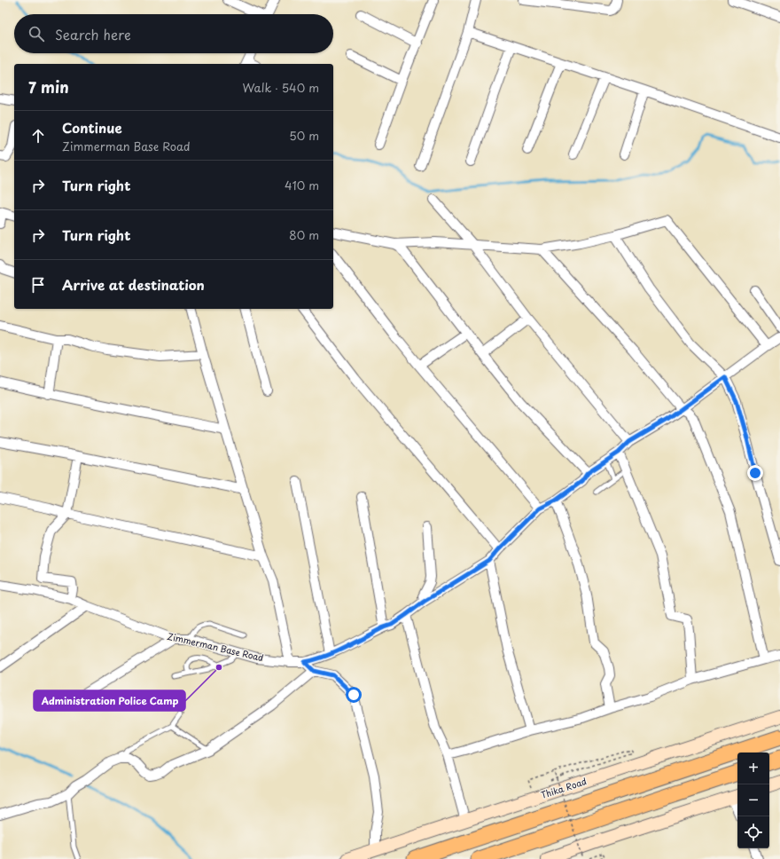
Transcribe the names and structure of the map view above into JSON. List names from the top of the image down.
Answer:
{
  "streets": {
    "main road": ["Thika Road"],
    "street": ["Zimmerman Base Road"]
  },
  "places": ["Administration Police Camp"],
  "page": {
    "search": "Search here",
    "heading": ["7 min", "Walk · 540 m"],
    "list": [
      ["Continue", "Zimmerman Base Road", "50 m"],
      ["Turn right", "410 m"],
      ["Turn right", "80 m"],
      "Arrive at destination"
    ],
    "map_buttons": ["+", "−"]
  }
}
